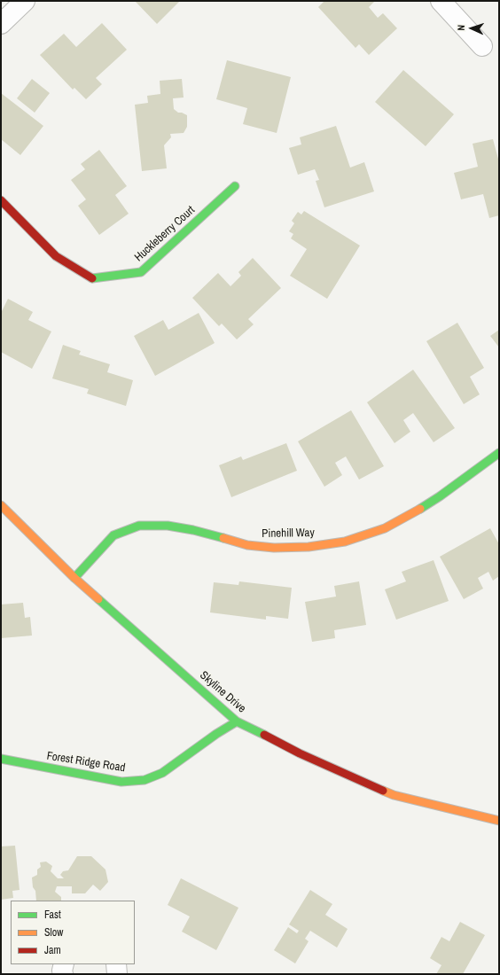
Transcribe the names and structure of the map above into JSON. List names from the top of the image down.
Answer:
{
  "streets": {
    "street": [
      "Huckleberry Court",
      "Pinehill Way",
      "Skyline Drive",
      "Forest Ridge Road"
    ]
  },
  "crossings": [
    ["Pinehill Way", "Skyline Drive"],
    ["Skyline Drive", "Forest Ridge Road"]
  ],
  "legend": ["Fast", "Slow", "Jam"],
  "north": "left"
}
